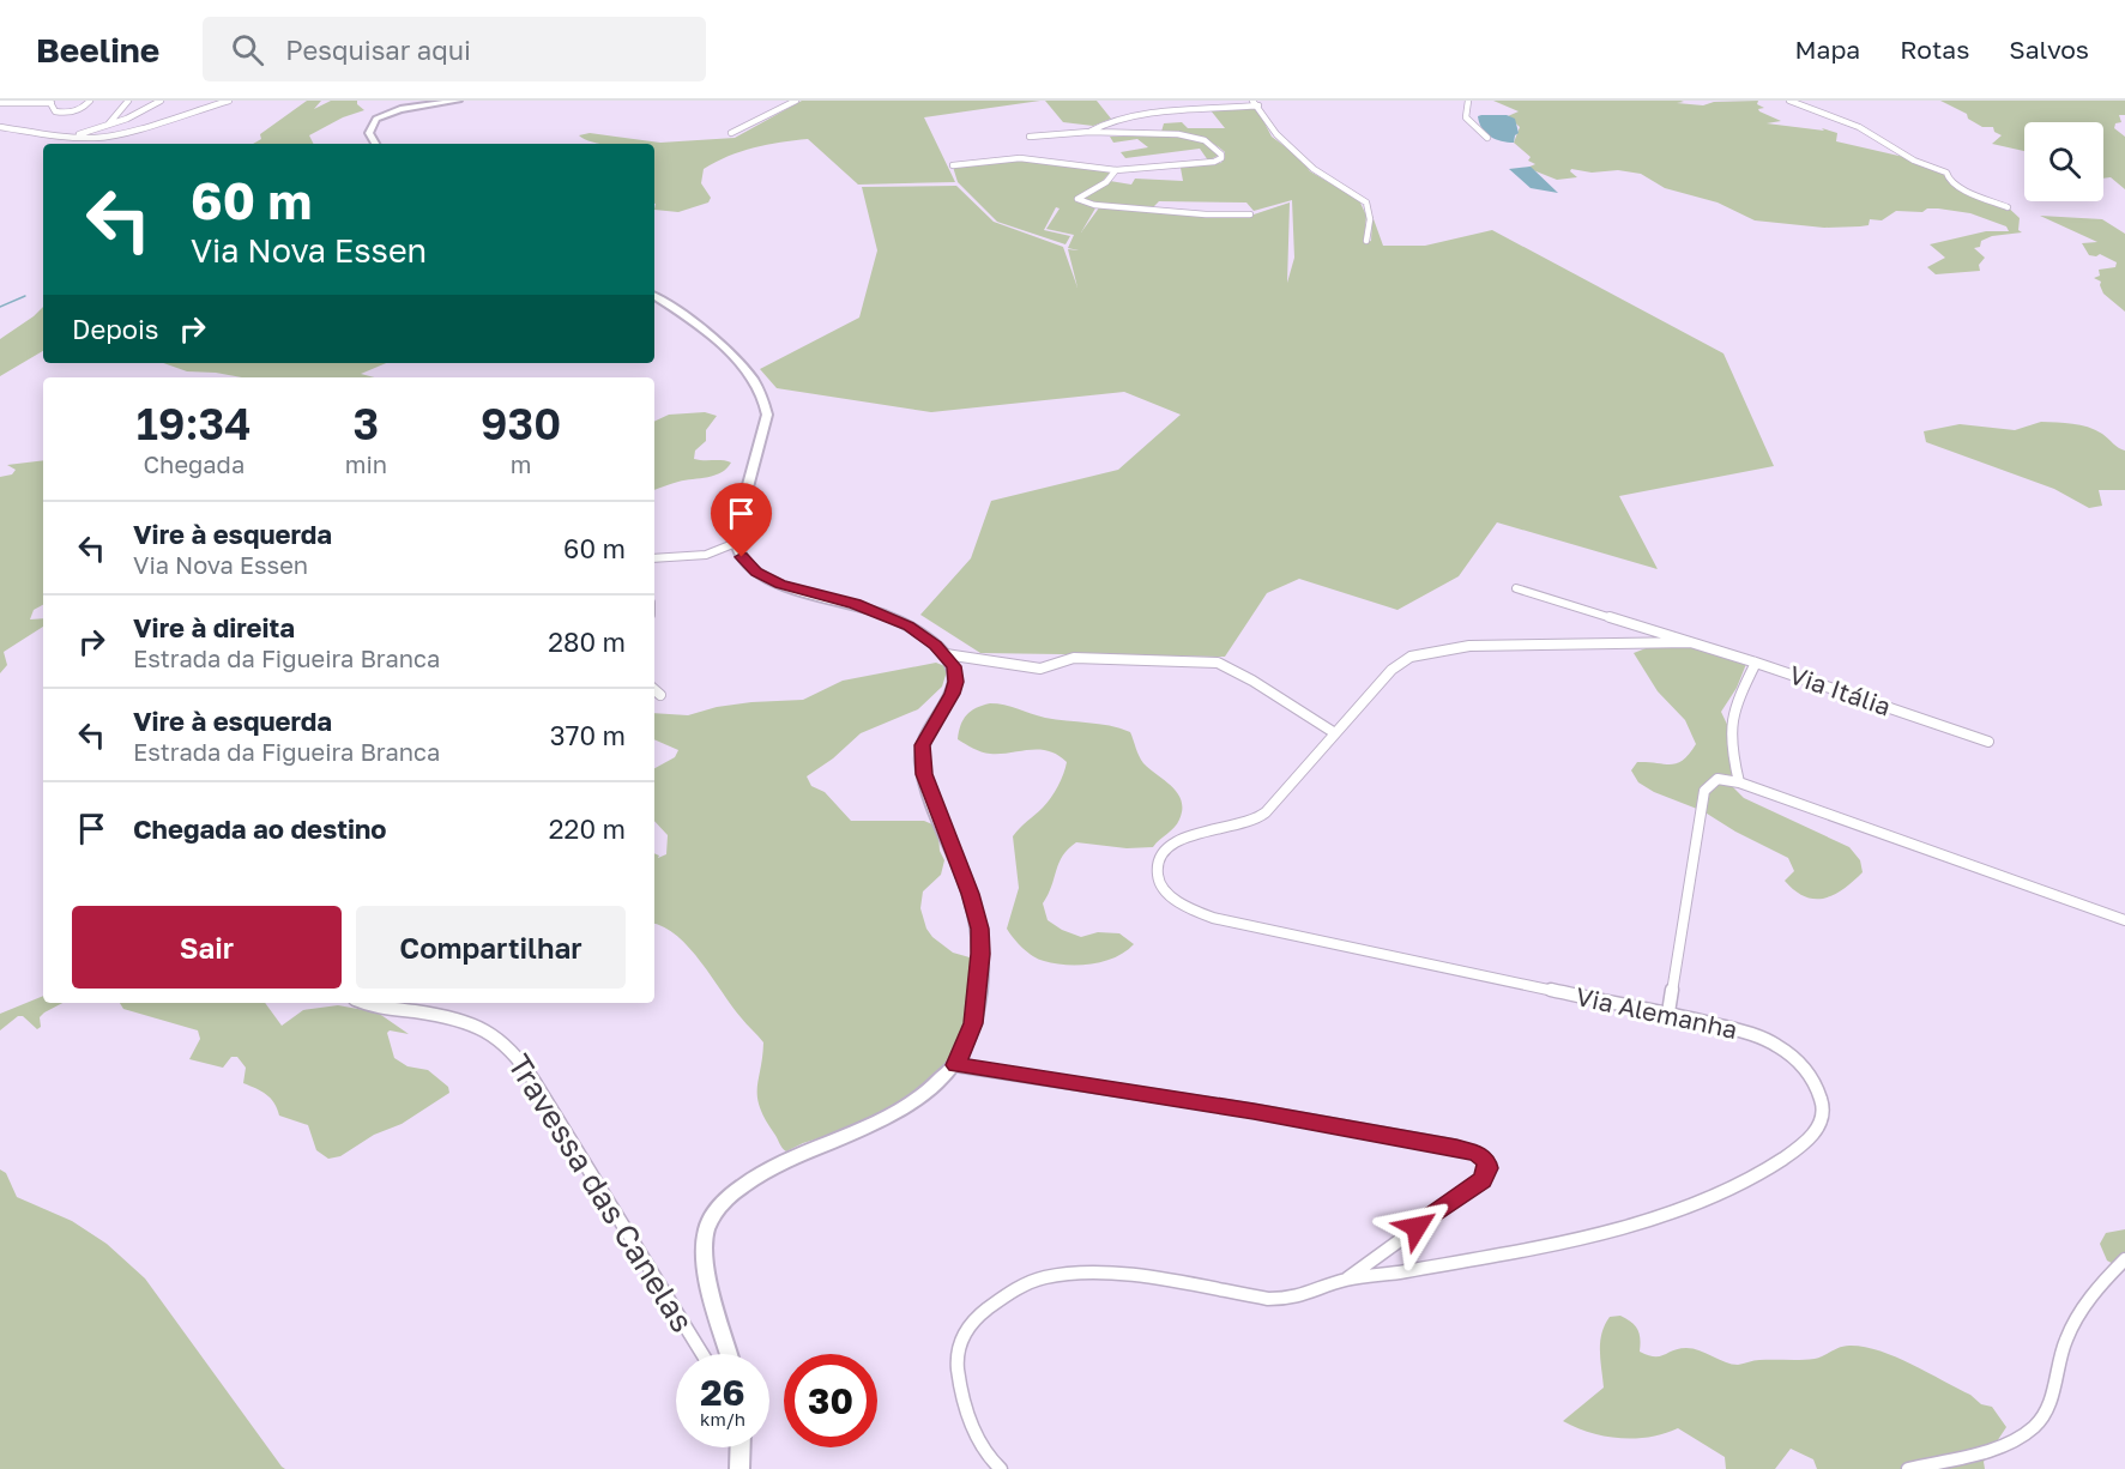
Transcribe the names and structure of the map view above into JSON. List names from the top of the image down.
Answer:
{
  "streets": {
    "street": ["Via Itália", "Via Alemanha", "Travessa das Canelas"]
  },
  "crossings": [
    ["Via Itália", "Via Alemanha"]
  ],
  "page": {
    "header": "Beeline",
    "search": "Pesquisar aqui",
    "nav": ["Mapa", "Rotas", "Salvos"],
    "turn": ["60 m", "Via Nova Essen"],
    "then": "Depois",
    "eta": [
      "19:34",
      "Chegada",
      "3",
      "min",
      "930",
      "m"
    ],
    "list": [
      {
        "name": "Vire à esquerda",
        "note": "Via Nova Essen",
        "value": "60 m"
      },
      {
        "name": "Vire à direita",
        "note": "Estrada da Figueira Branca",
        "value": "280 m"
      },
      {
        "name": "Vire à esquerda",
        "note": "Estrada da Figueira Branca",
        "value": "370 m"
      },
      {
        "name": "Chegada ao destino",
        "value": "220 m"
      }
    ],
    "buttons": ["Sair", "Compartilhar"],
    "speed": "26 km/h",
    "limit": "30"
  }
}
